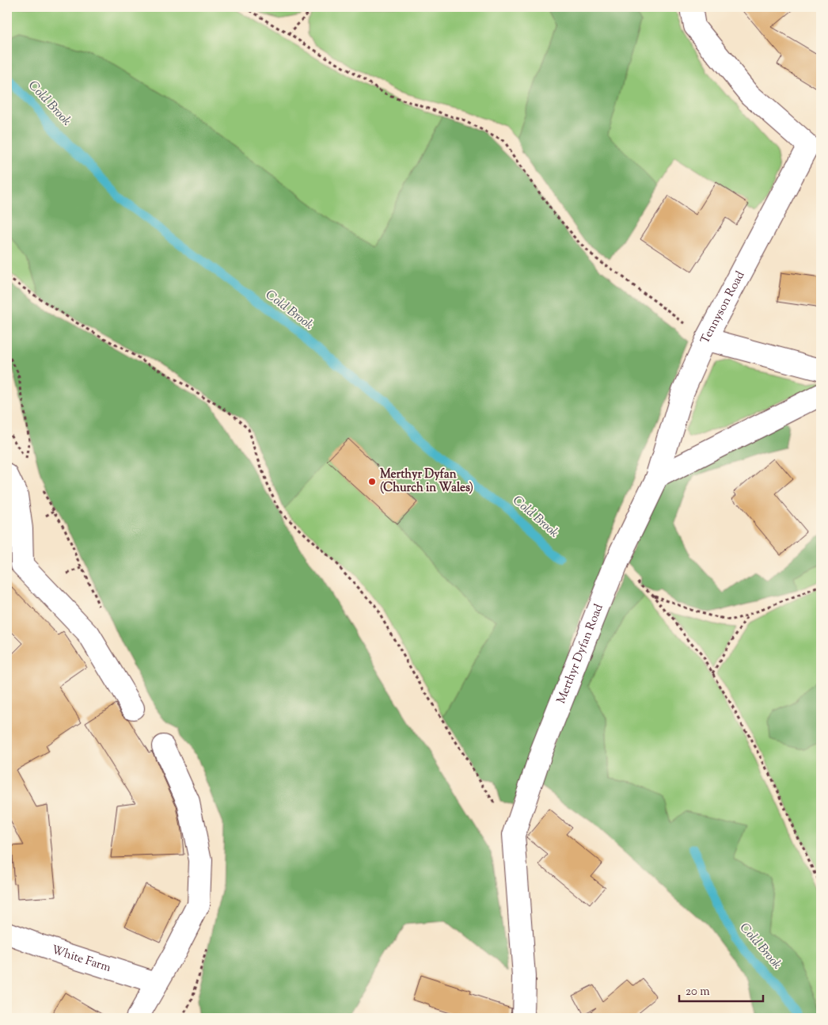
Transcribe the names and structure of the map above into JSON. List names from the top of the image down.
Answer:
{
  "streets": {
    "street": ["Tennyson Road", "Merthyr Dyfan Road", "White Farm"]
  },
  "crossings": [
    ["Tennyson Road", "Merthyr Dyfan Road"]
  ],
  "water": ["Cold Brook"],
  "places": ["Merthyr Dyfan (Church in Wales)"],
  "scale_bar": "20 m"
}
